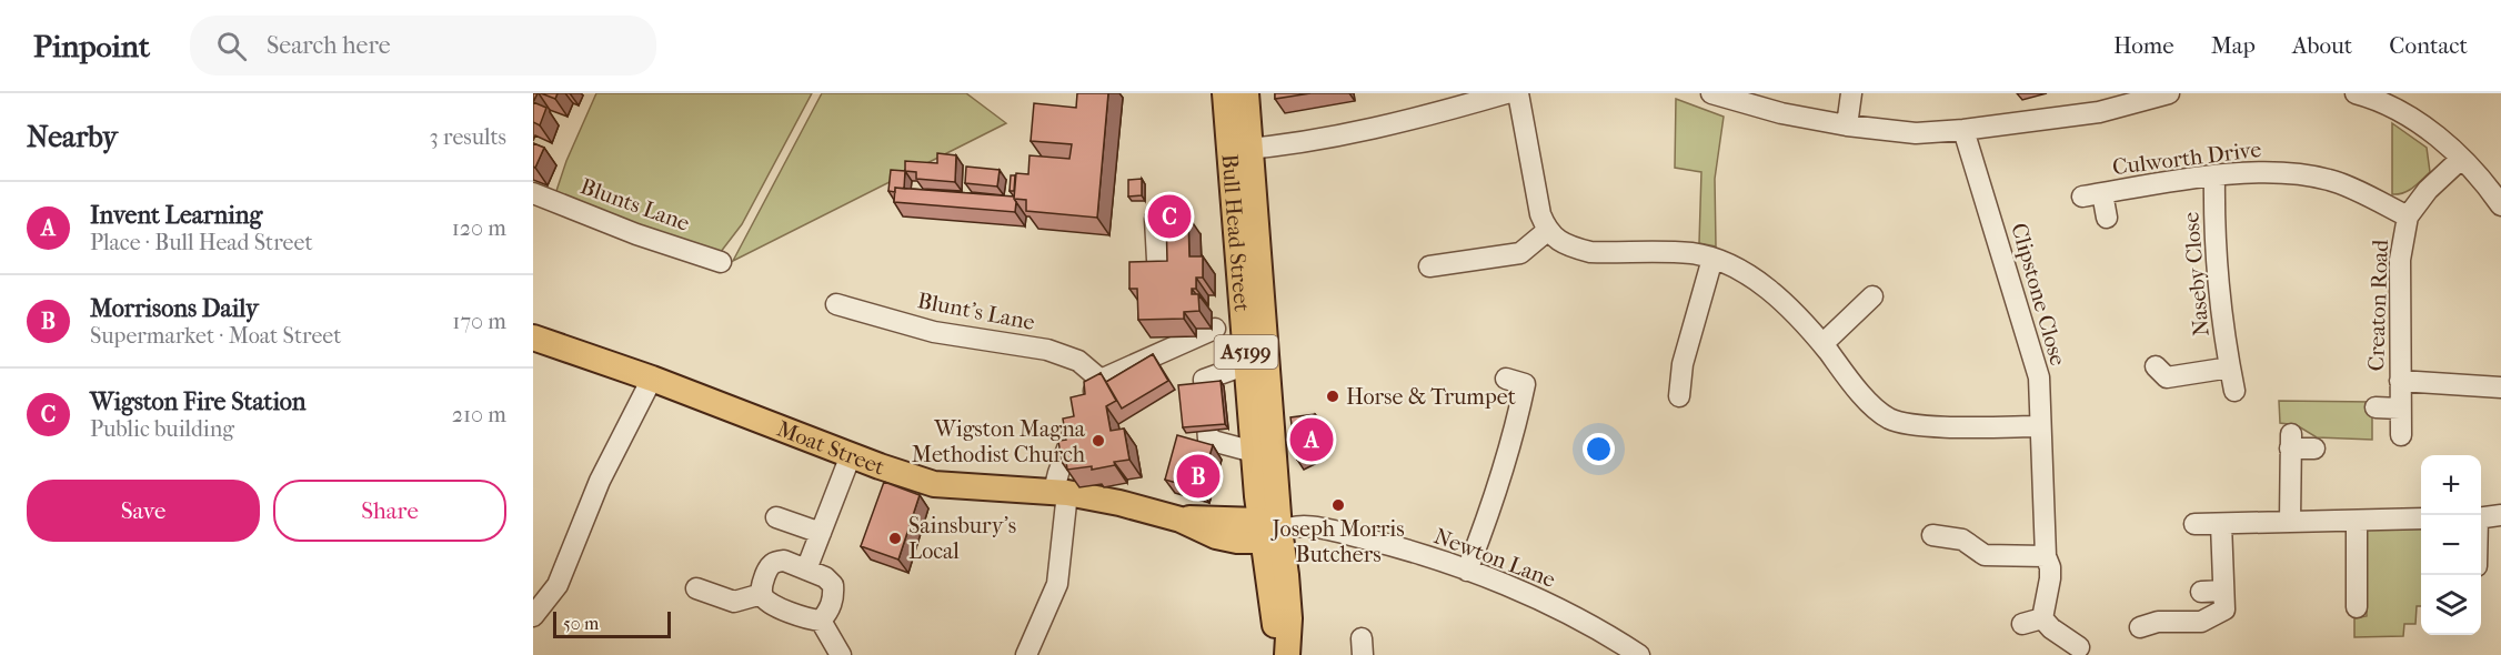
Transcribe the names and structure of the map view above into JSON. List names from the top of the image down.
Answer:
{
  "streets": {
    "main road": ["Bull Head Street", "A5199", "Moat Street"],
    "street": [
      "Culworth Drive",
      "Blunts Lane",
      "Naseby Close",
      "Clipstone Close",
      "Creaton Road",
      "Blunt's Lane",
      "Newton Lane"
    ]
  },
  "crossings": [
    ["Culworth Drive", "Naseby Close"],
    ["Culworth Drive", "Creaton Road"],
    ["Bull Head Street", "Moat Street"],
    ["Bull Head Street", "Newton Lane"],
    ["Moat Street", "Newton Lane"]
  ],
  "places": [
    "Horse & Trumpet",
    "Wigston Magna Methodist Church",
    "Joseph Morris Butchers",
    "Sainsbury's Local"
  ],
  "scale_bar": "50 m",
  "page": {
    "header": "Pinpoint",
    "search": "Search here",
    "nav": [
      "Home",
      "Map",
      "About",
      "Contact"
    ],
    "heading": ["Nearby", "3 results"],
    "list": [
      {
        "mark": "A",
        "name": "Invent Learning",
        "note": "Place · Bull Head Street",
        "value": "120 m"
      },
      {
        "mark": "B",
        "name": "Morrisons Daily",
        "note": "Supermarket · Moat Street",
        "value": "170 m"
      },
      {
        "mark": "C",
        "name": "Wigston Fire Station",
        "note": "Public building",
        "value": "210 m"
      }
    ],
    "pins": ["C", "A", "B"],
    "map_buttons": ["+", "−"],
    "buttons": ["Save", "Share"],
    "scale": "50 m"
  }
}
